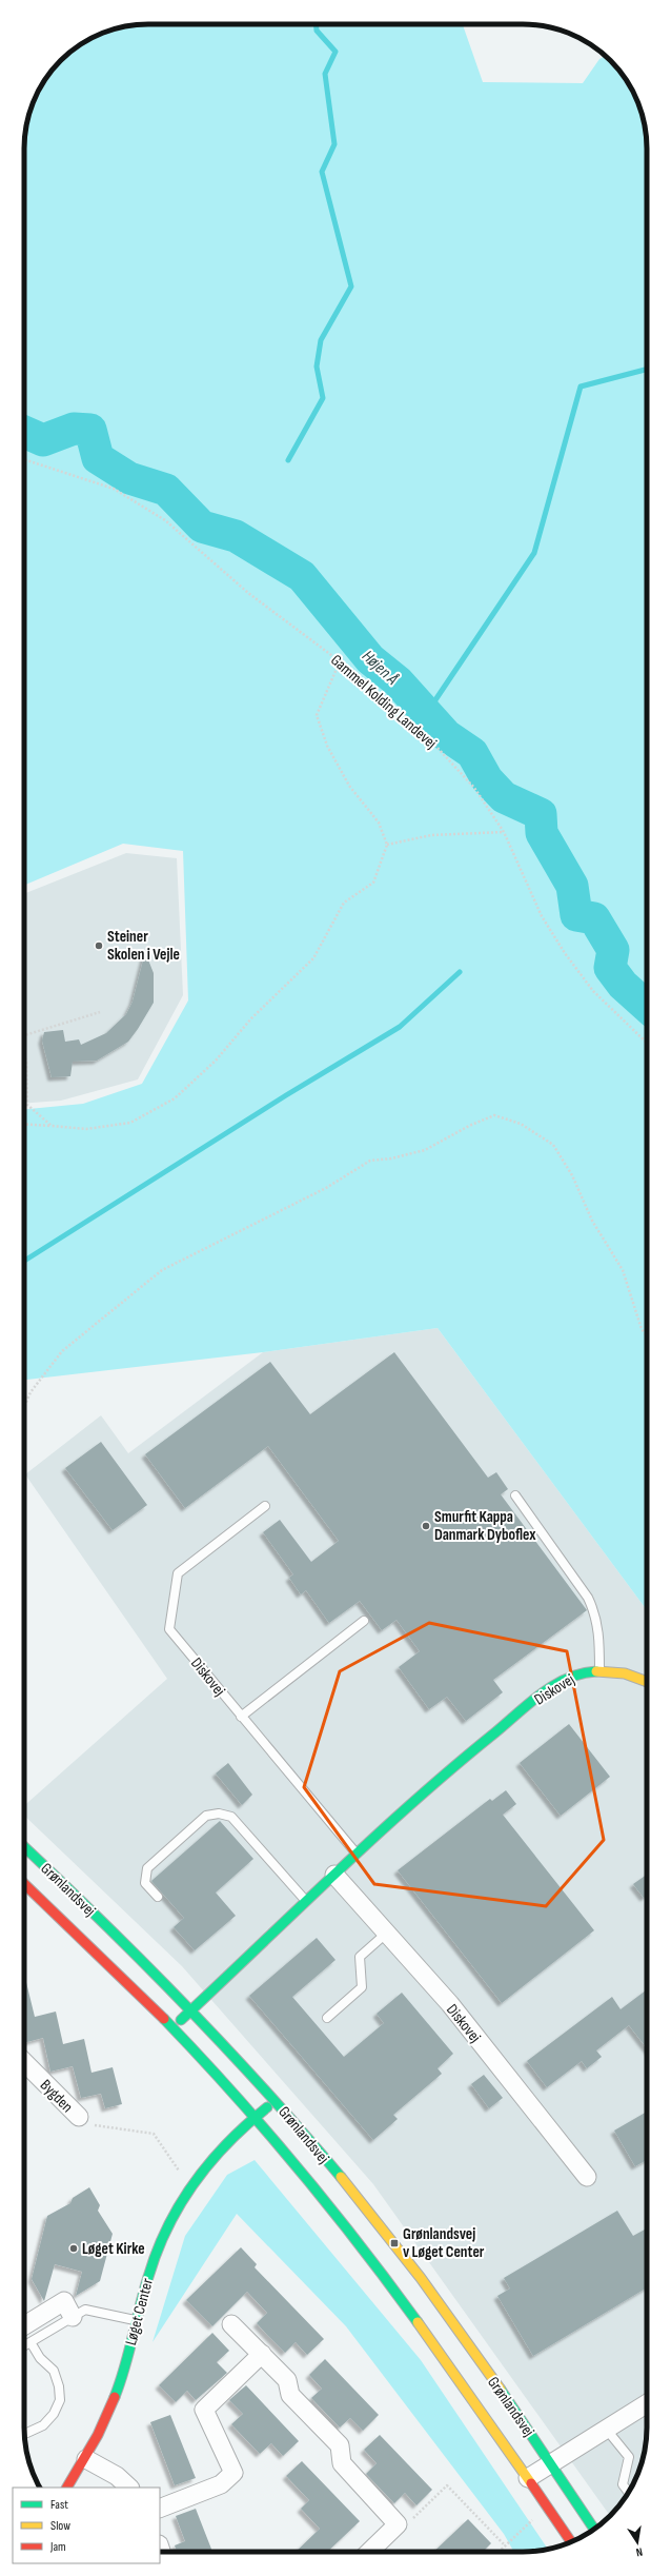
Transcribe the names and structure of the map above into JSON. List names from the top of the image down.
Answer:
{
  "streets": {
    "street": [
      "Diskovej",
      "Grønlandsvej",
      "Bygden",
      "Løget Center"
    ],
    "path": ["Gammel Kolding Landevej"]
  },
  "crossings": [
    ["Diskovej", "Grønlandsvej"],
    ["Grønlandsvej", "Løget Center"]
  ],
  "water": ["Højen Å"],
  "places": {
    "other": ["Steiner Skolen i Vejle", "Smurfit Kappa Danmark Dyboflex", "Løget Kirke"],
    "transit": ["Grønlandsvej v Løget Center"]
  },
  "legend": ["Fast", "Slow", "Jam"],
  "north": "bottom"
}
